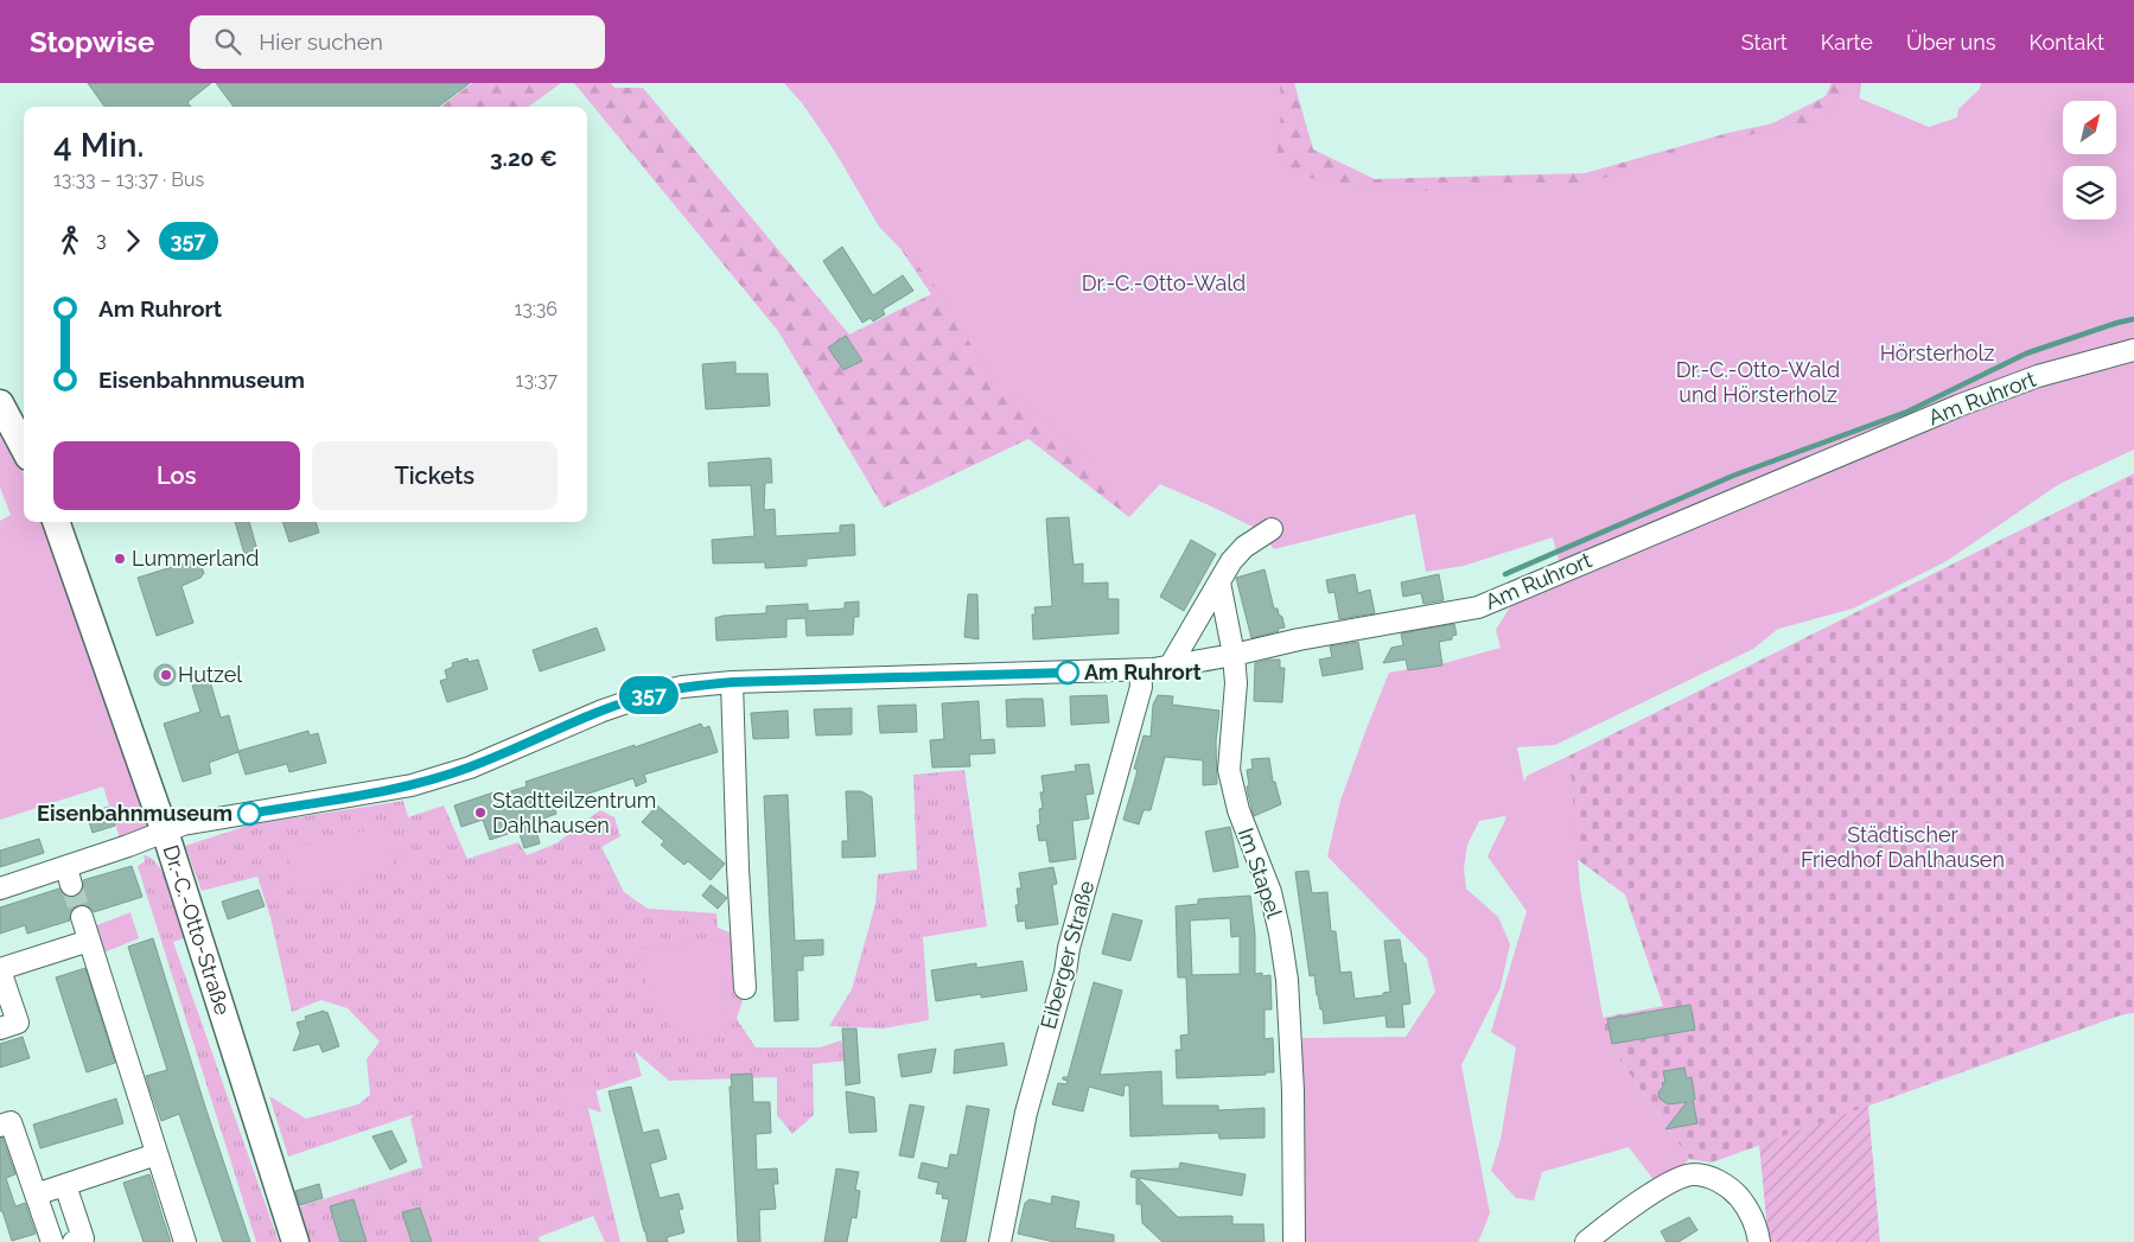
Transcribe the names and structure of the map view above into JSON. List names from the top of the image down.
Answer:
{
  "streets": {
    "street": [
      "Am Ruhrort",
      "Im Stapel",
      "Dr.-C.-Otto-Straße",
      "Eiberger Straße"
    ]
  },
  "crossings": [
    ["Am Ruhrort", "Im Stapel"],
    ["Am Ruhrort", "Dr.-C.-Otto-Straße"],
    ["Am Ruhrort", "Eiberger Straße"]
  ],
  "parks": [
    "Dr.-C.-Otto-Wald",
    "Hörsterholz",
    "Dr.-C.-Otto-Wald und Hörsterholz",
    "Städtischer Friedhof Dahlhausen"
  ],
  "places": [
    "Lummerland",
    "Am Ruhrort",
    "Hutzel",
    "Stadtteilzentrum Dahlhausen",
    "Eisenbahnmuseum"
  ],
  "lines": ["bus line 357"],
  "north": "top right",
  "page": {
    "header": "Stopwise",
    "search": "Hier suchen",
    "nav": [
      "Start",
      "Karte",
      "Über uns",
      "Kontakt"
    ],
    "on_map": "357",
    "heading": ["4 Min.", "13:33 – 13:37 · Bus", "3.20 €"],
    "legs": ["3", "357"],
    "list": [
      {
        "name": "Am Ruhrort",
        "value": "13:36"
      },
      {
        "name": "Eisenbahnmuseum",
        "value": "13:37"
      }
    ],
    "buttons": ["Los", "Tickets"]
  }
}
